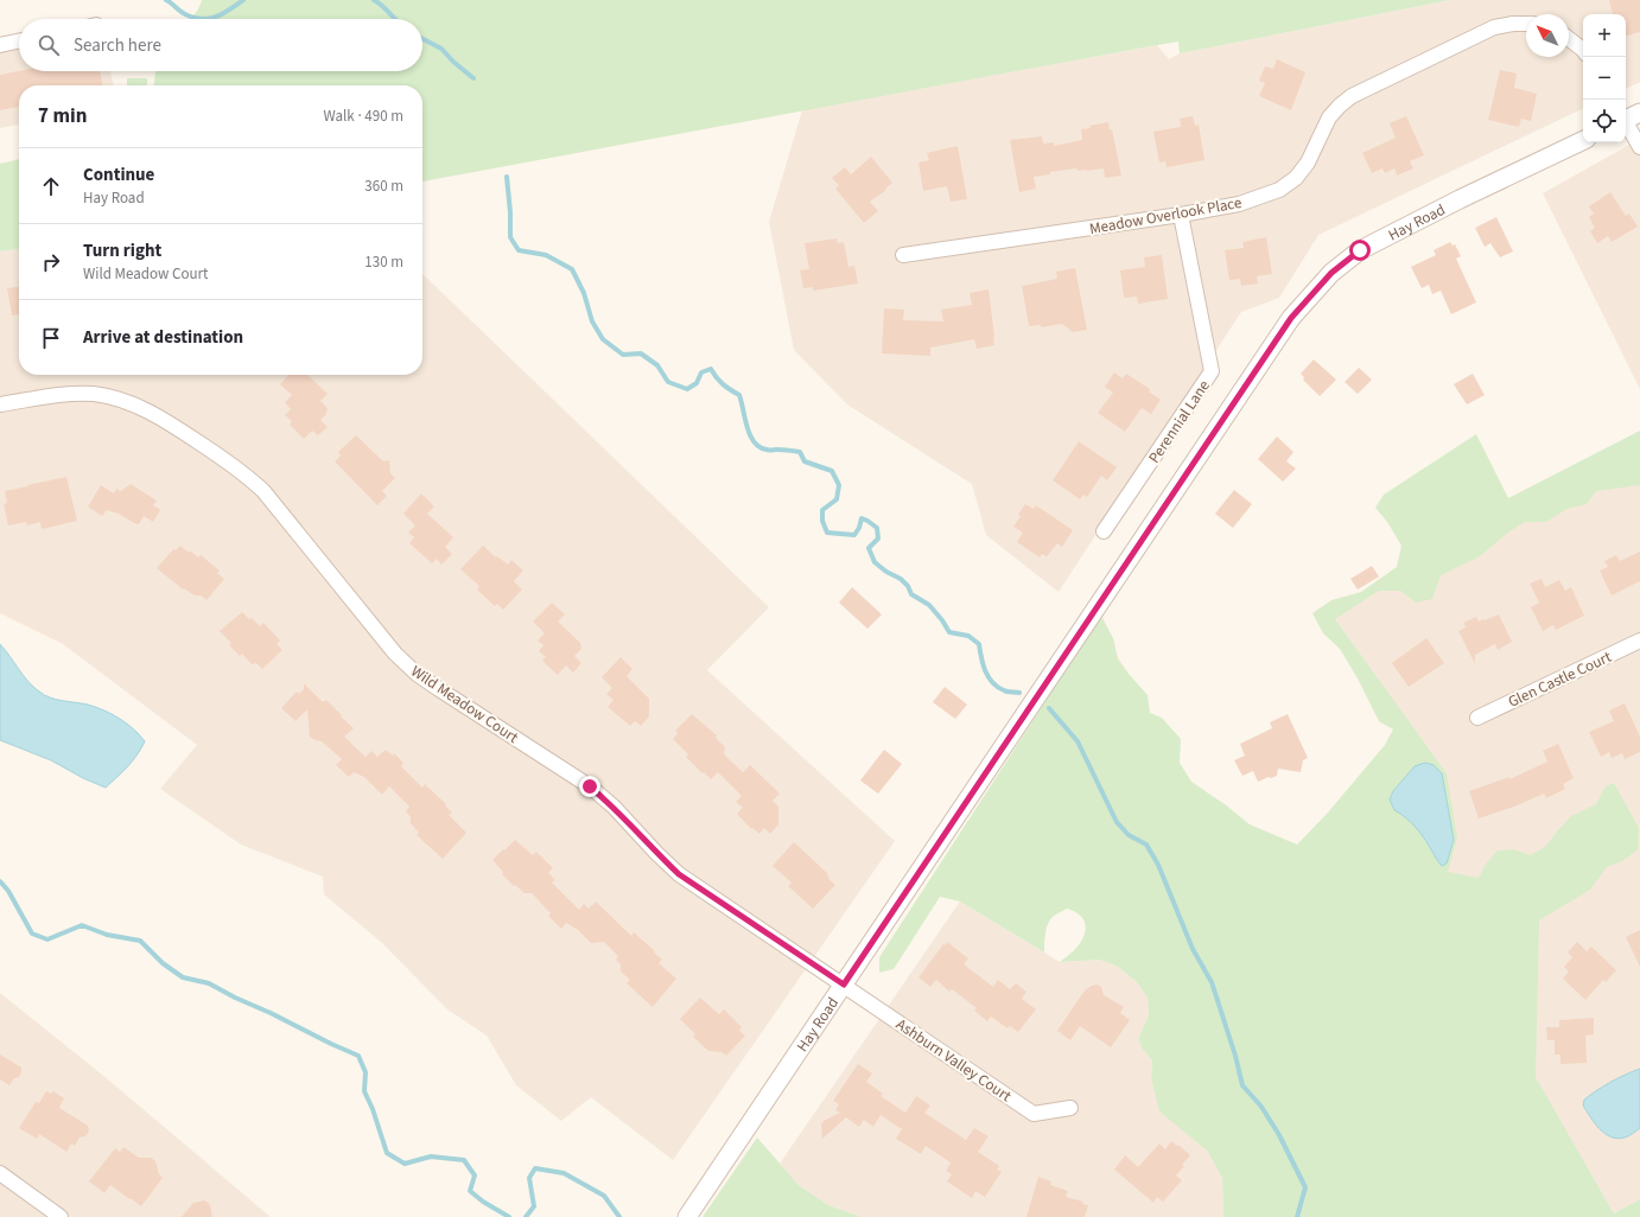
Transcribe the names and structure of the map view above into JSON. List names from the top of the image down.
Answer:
{
  "streets": {
    "street": [
      "Meadow Overlook Place",
      "Hay Road",
      "Perennial Lane",
      "Glen Castle Court",
      "Wild Meadow Court",
      "Ashburn Valley Court"
    ]
  },
  "crossings": [
    ["Meadow Overlook Place", "Perennial Lane"],
    ["Hay Road", "Wild Meadow Court"],
    ["Hay Road", "Ashburn Valley Court"],
    ["Wild Meadow Court", "Ashburn Valley Court"]
  ],
  "north": "top left",
  "page": {
    "map_buttons": ["+", "−"],
    "search": "Search here",
    "heading": ["7 min", "Walk · 490 m"],
    "list": [
      ["Continue", "Hay Road", "360 m"],
      ["Turn right", "Wild Meadow Court", "130 m"],
      "Arrive at destination"
    ]
  }
}
